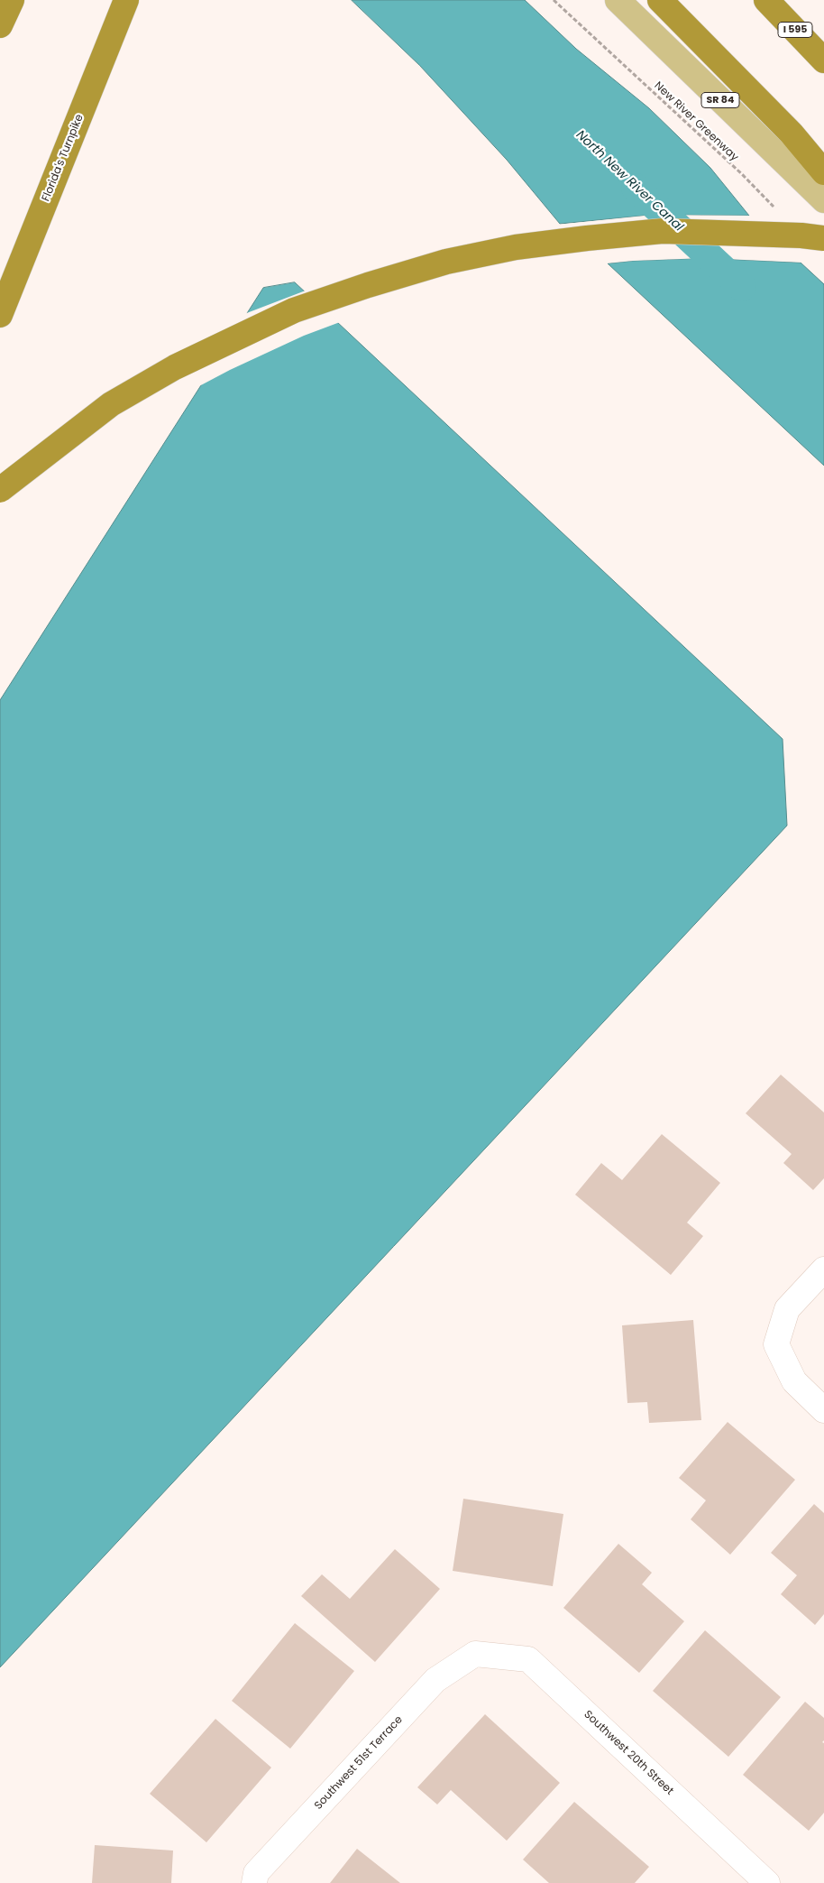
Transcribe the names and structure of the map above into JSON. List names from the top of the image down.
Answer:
{
  "streets": {
    "highway": ["I 595", "Florida's Turnpike"],
    "main road": ["SR 84"],
    "street": ["Southwest 20th Street", "Southwest 51st Terrace"],
    "path": ["New River Greenway"]
  },
  "crossings": [
    ["Southwest 20th Street", "Southwest 51st Terrace"]
  ],
  "water": ["North New River Canal"]
}
